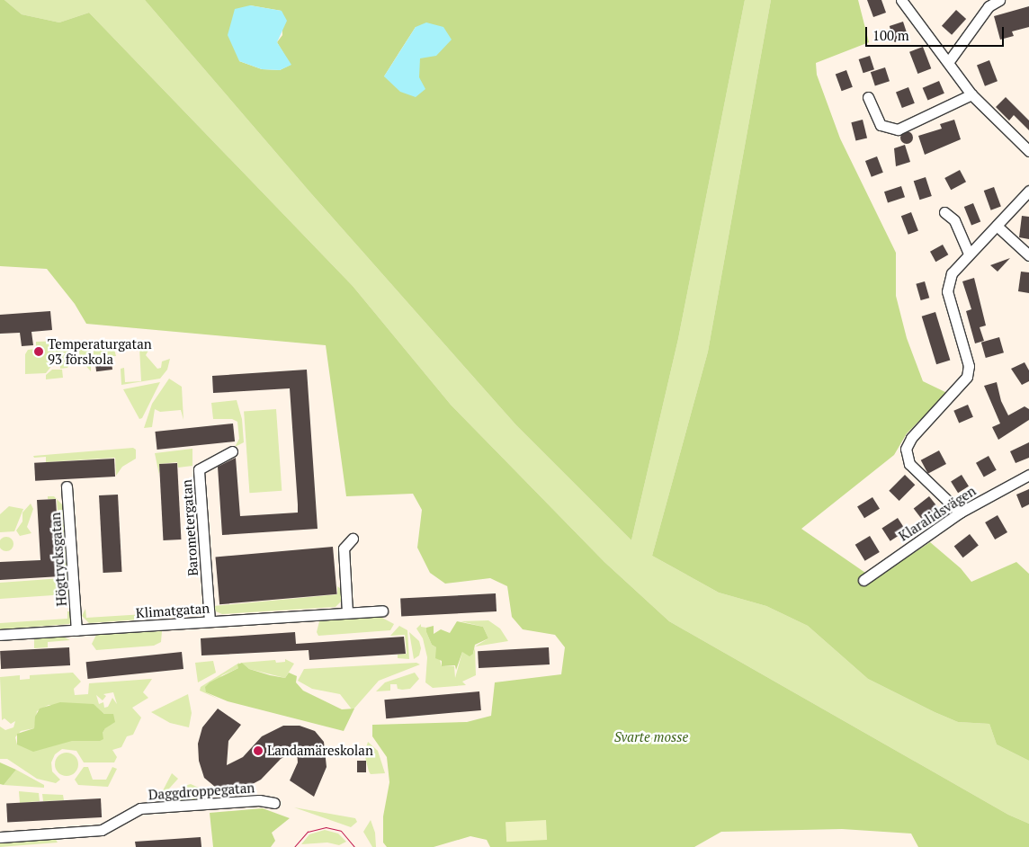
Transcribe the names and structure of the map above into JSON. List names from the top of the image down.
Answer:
{
  "streets": {
    "street": [
      "Klaralidsvägen",
      "Barometergatan",
      "Högtrycksgatan",
      "Klimatgatan",
      "Daggdroppegatan"
    ]
  },
  "crossings": [
    ["Barometergatan", "Klimatgatan"],
    ["Högtrycksgatan", "Klimatgatan"]
  ],
  "parks": ["Svarte mosse"],
  "places": ["Temperaturgatan 93 förskola", "Landamäreskolan"],
  "scale_bar": "100 m"
}
